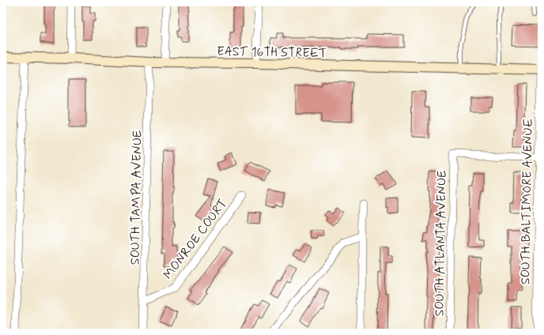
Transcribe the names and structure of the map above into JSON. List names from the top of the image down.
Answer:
{
  "streets": {
    "street": [
      "EAST 16TH STREET",
      "SOUTH TAMPA AVENUE",
      "SOUTH BALTIMORE AVENUE",
      "MONROE COURT",
      "SOUTH ATLANTA AVENUE"
    ]
  },
  "crossings": [
    ["EAST 16TH STREET", "SOUTH TAMPA AVENUE"],
    ["EAST 16TH STREET", "SOUTH BALTIMORE AVENUE"],
    ["SOUTH TAMPA AVENUE", "MONROE COURT"],
    ["SOUTH BALTIMORE AVENUE", "SOUTH ATLANTA AVENUE"]
  ]
}
